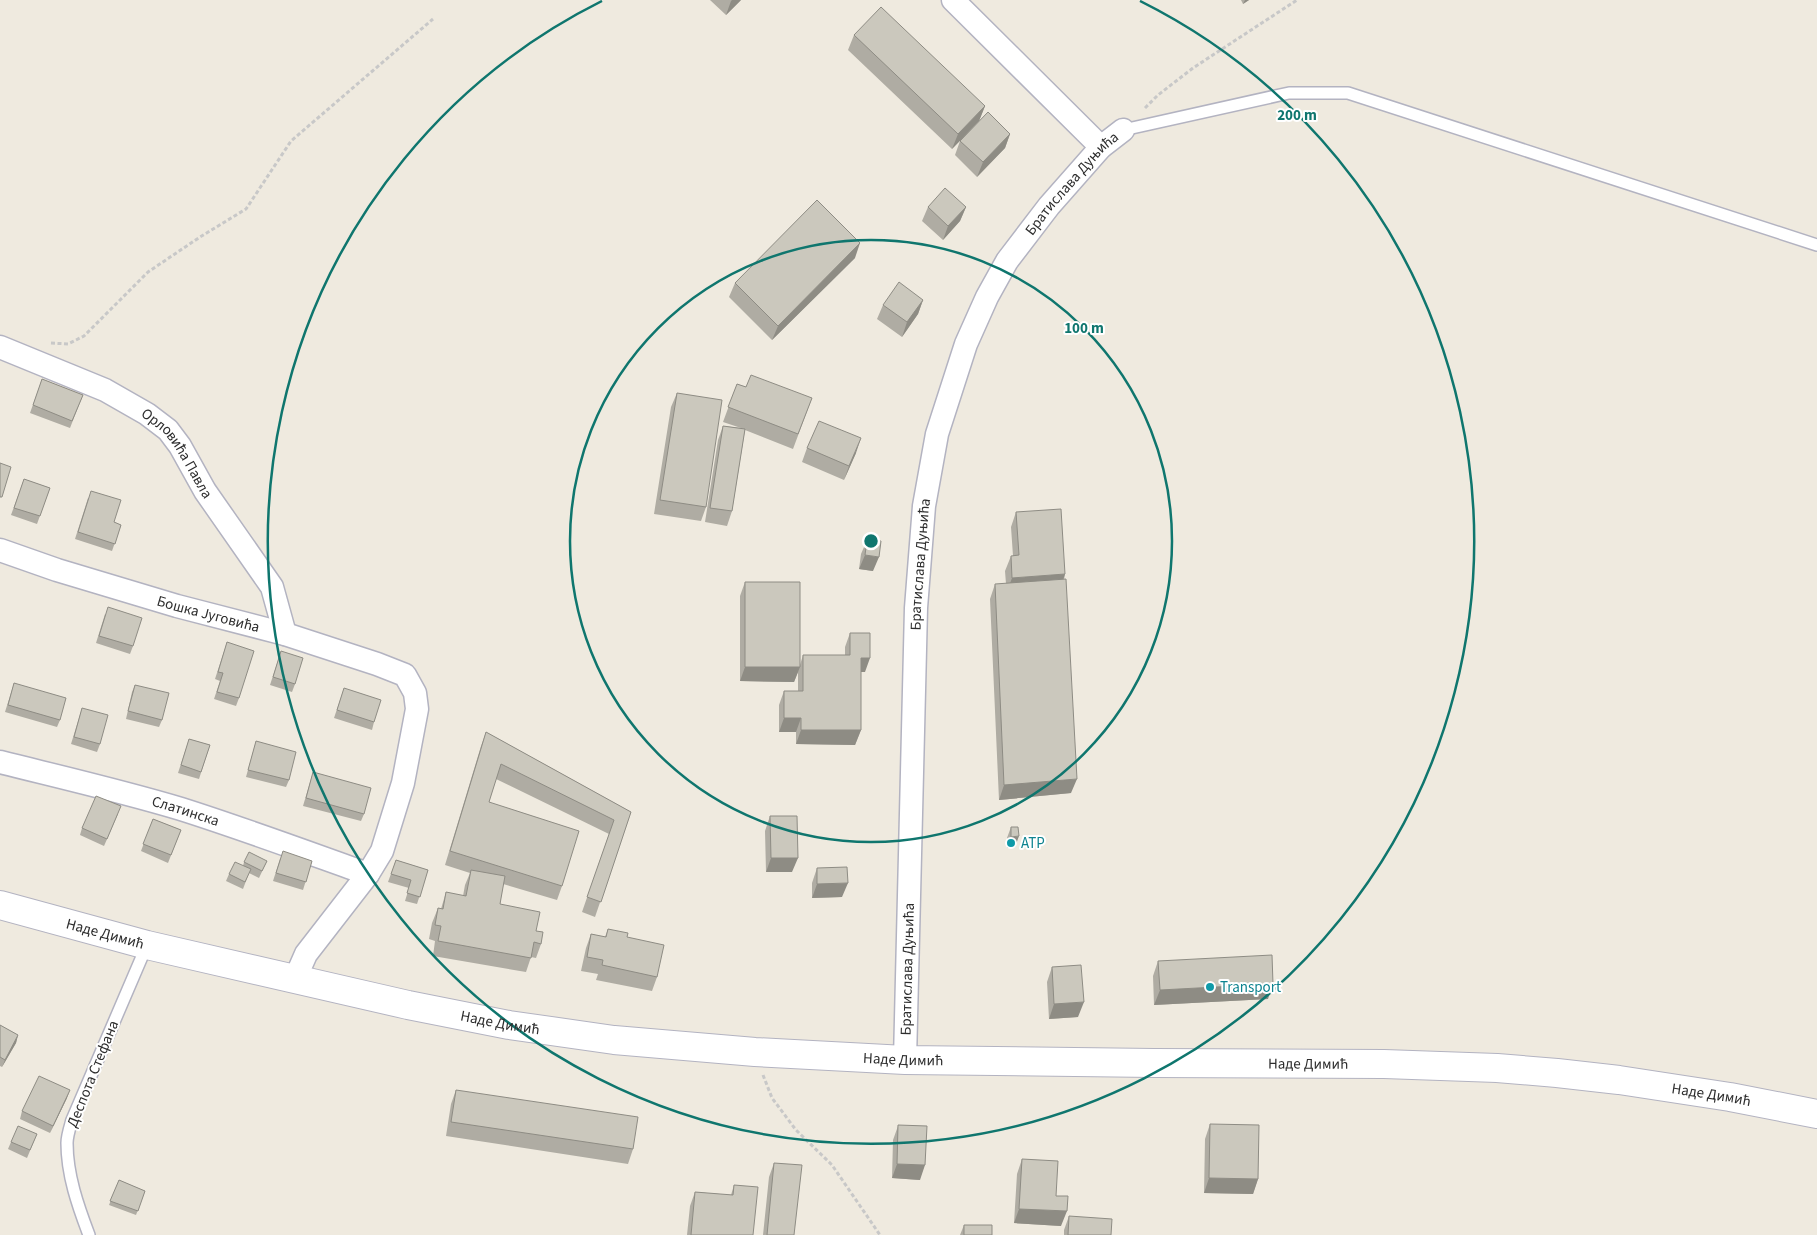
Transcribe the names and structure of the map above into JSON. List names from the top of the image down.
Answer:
{
  "streets": {
    "main road": ["Наде Димић"],
    "street": [
      "Братислава Дуњића",
      "Орловића Павла",
      "Бошка Југовића",
      "Слатинска"
    ],
    "lane": ["Деспота Стефана"]
  },
  "crossings": [
    ["Братислава Дуњића", "Наде Димић"],
    ["Орловића Павла", "Бошка Југовића"],
    ["Бошка Југовића", "Слатинска"],
    ["Наде Димић", "Деспота Стефана"]
  ],
  "places": ["ATP", "Transport"],
  "rings": ["200 m", "100 m"]
}
